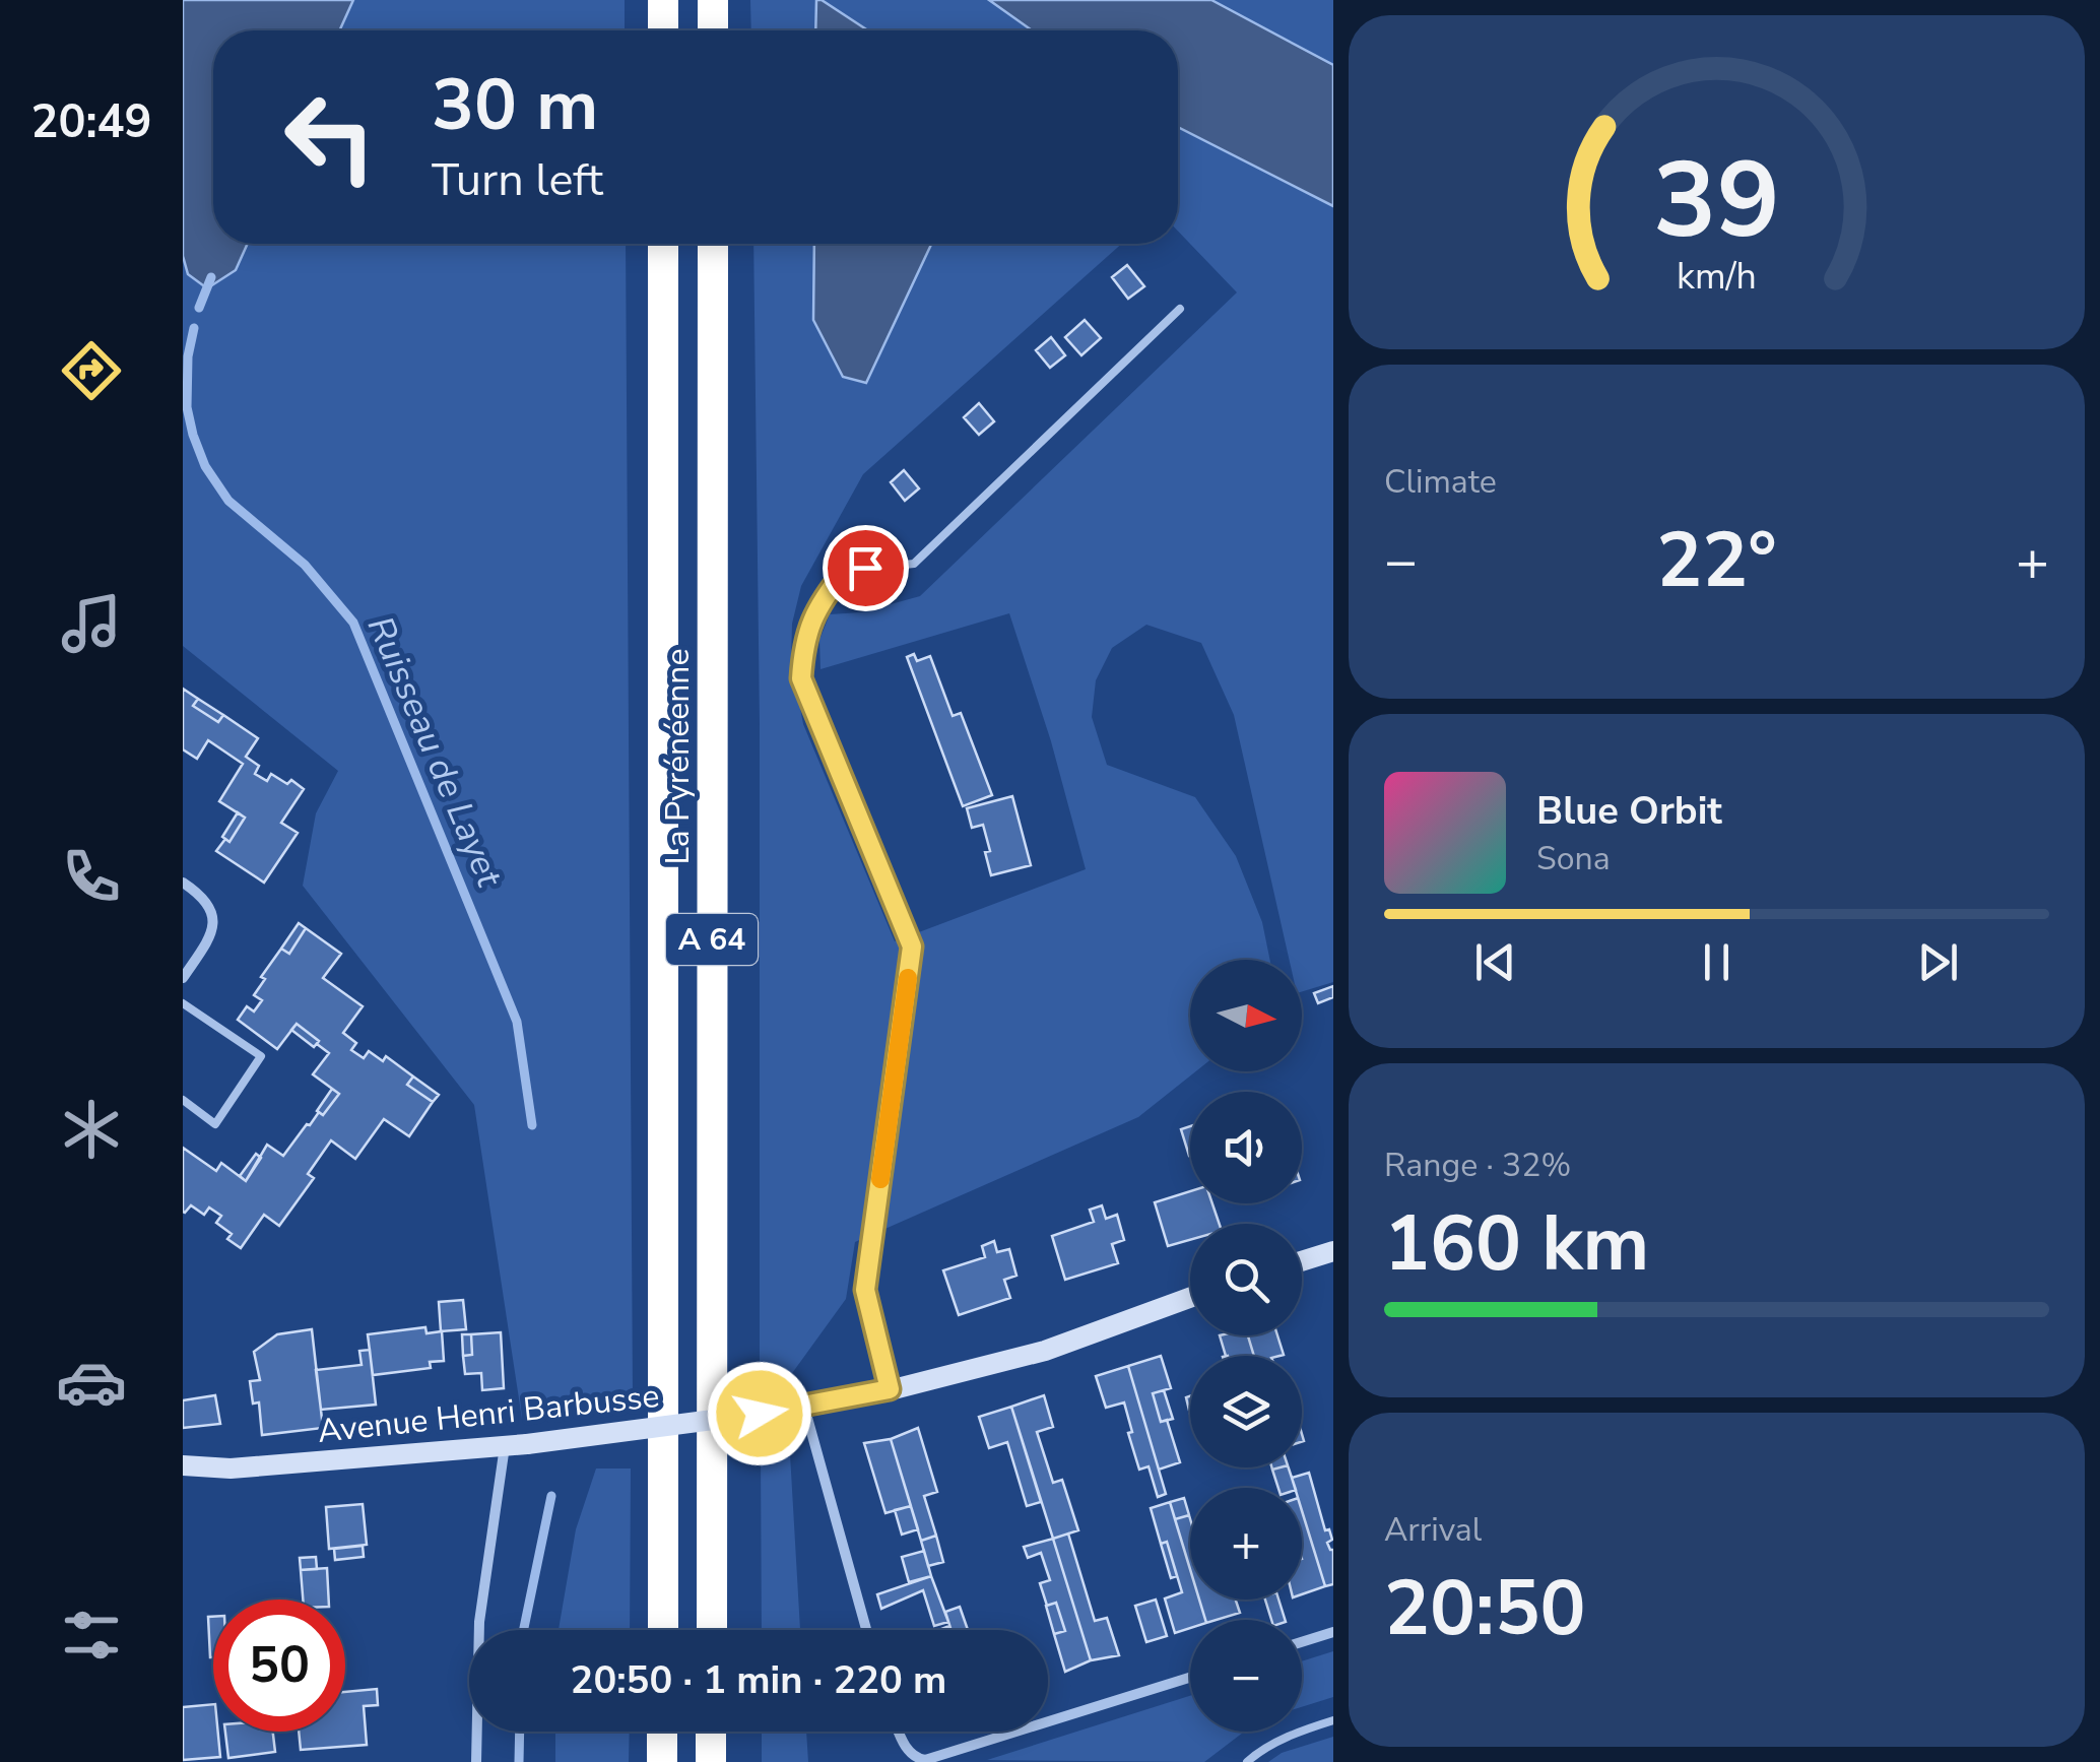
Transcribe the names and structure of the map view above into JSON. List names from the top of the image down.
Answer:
{
  "streets": {
    "highway": ["La Pyrénéenne", "A 64"],
    "main road": ["Avenue Henri Barbusse"]
  },
  "water": ["Ruisseau de Layet"],
  "north": "right",
  "page": {
    "tabs": "20:49",
    "turn": ["30 m", "Turn left"],
    "tile": [
      "Climate",
      ["Range · 32%", "160 km"],
      ["Arrival", "20:50"]
    ],
    "heat": ["−", "22°", "+"],
    "song": ["Blue Orbit", "Sona"],
    "map_buttons": ["+", "−"],
    "limit": "50",
    "trip": "20:50 · 1 min · 220 m",
    "gauge": ["39", "km/h"]
  }
}
